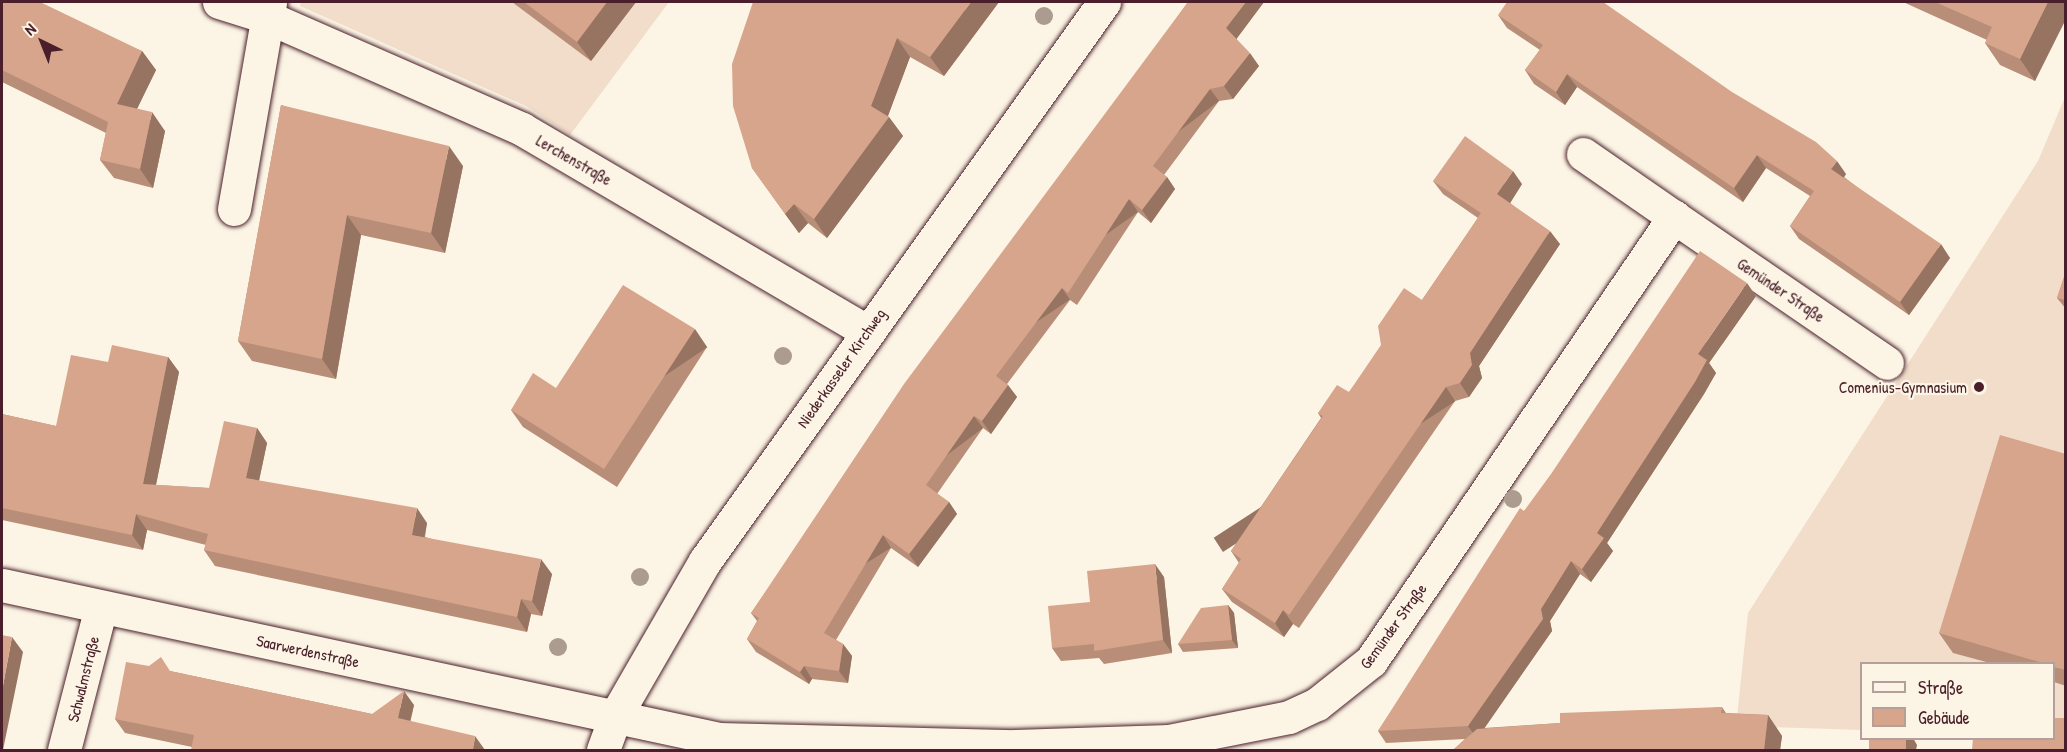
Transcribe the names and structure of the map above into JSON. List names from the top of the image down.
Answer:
{
  "streets": {
    "street": [
      "Lerchenstraße",
      "Gemünder Straße",
      "Niederkasseler Kirchweg",
      "Saarwerdenstraße",
      "Schwalmstraße"
    ]
  },
  "crossings": [
    ["Lerchenstraße", "Niederkasseler Kirchweg"],
    ["Gemünder Straße", "Niederkasseler Kirchweg"],
    ["Gemünder Straße", "Saarwerdenstraße"],
    ["Niederkasseler Kirchweg", "Saarwerdenstraße"],
    ["Saarwerdenstraße", "Schwalmstraße"]
  ],
  "places": ["Comenius-Gymnasium"],
  "legend": ["Straße", "Gebäude"],
  "north": "top left"
}
